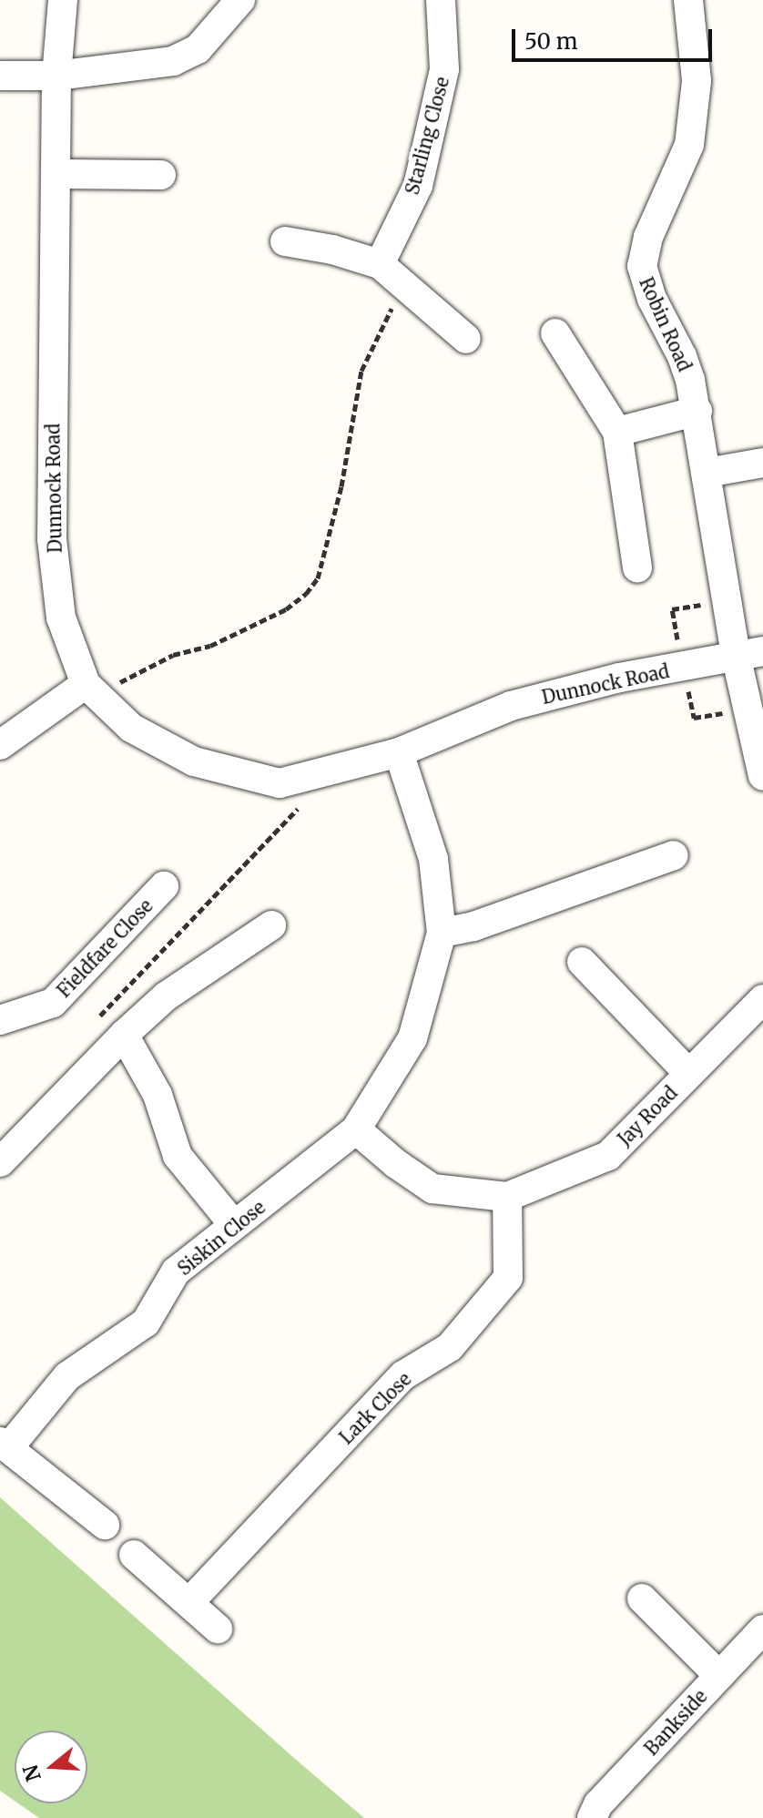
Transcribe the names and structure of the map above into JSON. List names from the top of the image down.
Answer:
{
  "streets": {
    "street": [
      "Starling Close",
      "Robin Road",
      "Dunnock Road",
      "Fieldfare Close",
      "Jay Road",
      "Siskin Close",
      "Lark Close",
      "Bankside"
    ]
  },
  "crossings": [
    ["Robin Road", "Dunnock Road"],
    ["Dunnock Road", "Siskin Close"],
    ["Jay Road", "Lark Close"]
  ],
  "scale_bar": "50 m",
  "north": "left"
}
